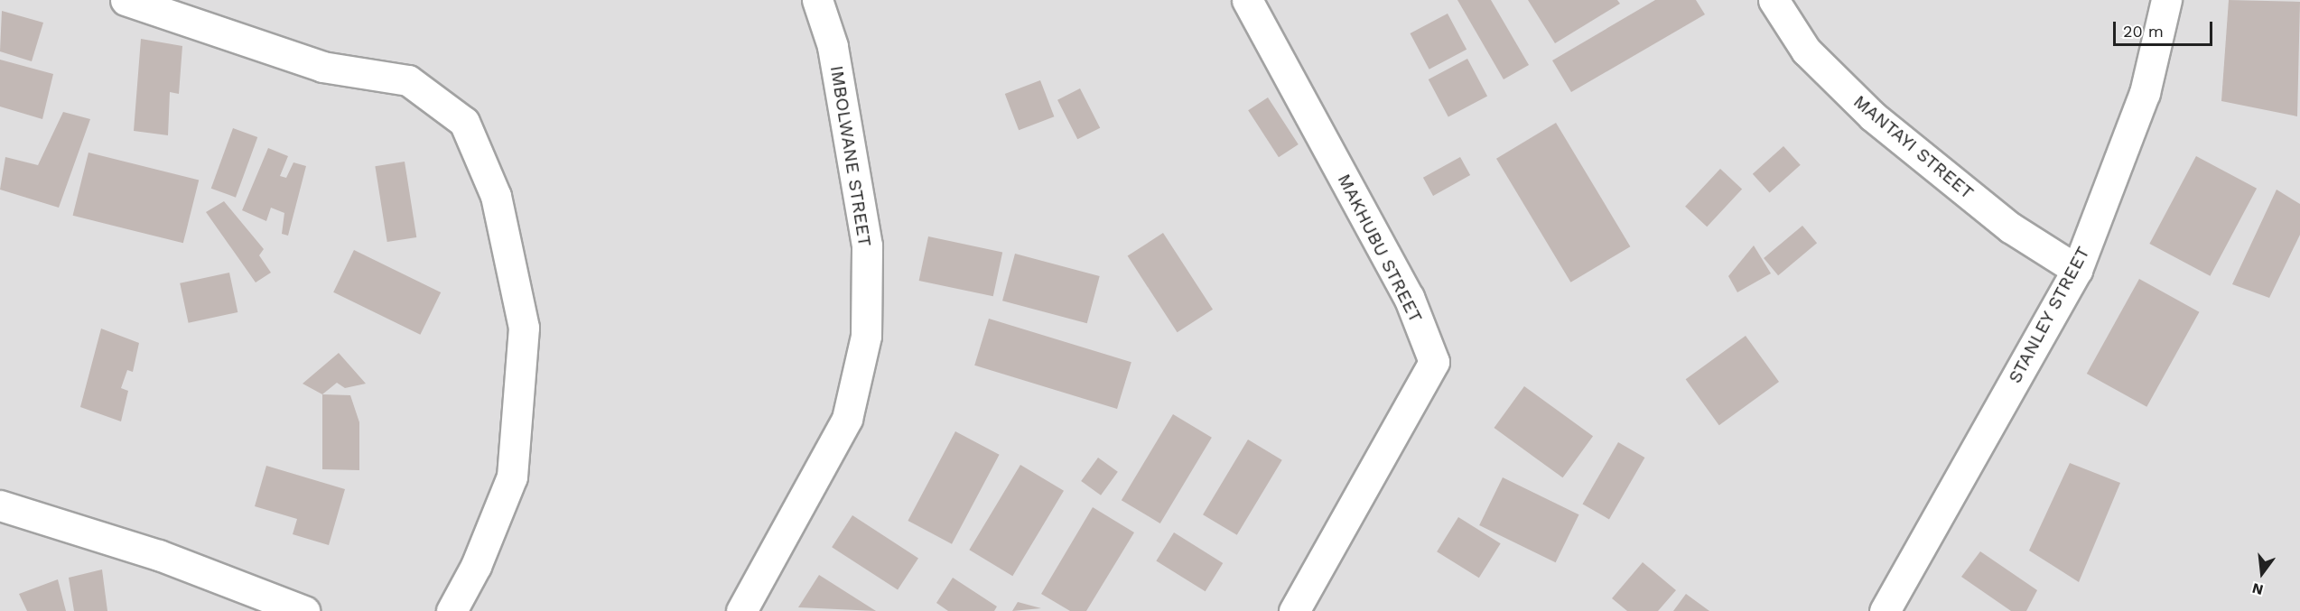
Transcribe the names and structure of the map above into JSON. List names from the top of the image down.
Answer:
{
  "streets": {
    "street": [
      "MANTAYI STREET",
      "IMBOLWANE STREET",
      "MAKHUBU STREET",
      "STANLEY STREET"
    ]
  },
  "crossings": [
    ["MANTAYI STREET", "STANLEY STREET"]
  ],
  "scale_bar": "20 m",
  "north": "bottom"
}
